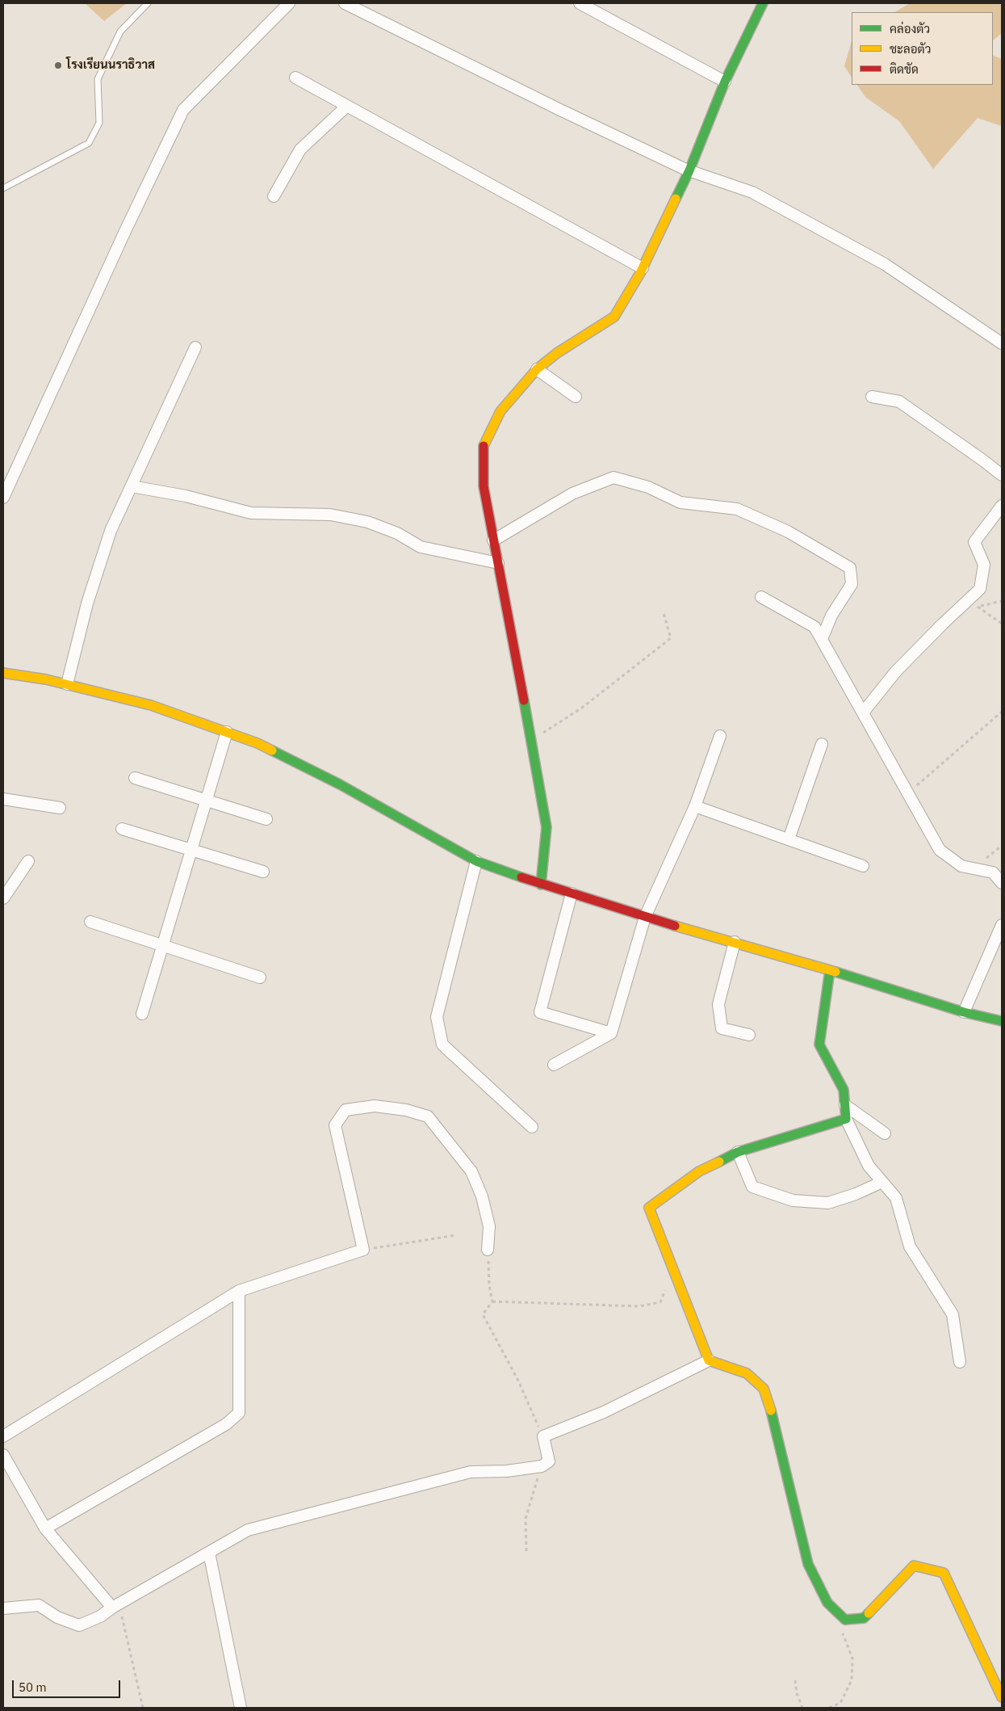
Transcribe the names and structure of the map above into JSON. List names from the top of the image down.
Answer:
{
  "places": ["โรงเรียนนราธิวาส"],
  "legend": ["คล่องตัว", "ชะลอตัว", "ติดขัด"],
  "scale_bar": "50 m"
}
